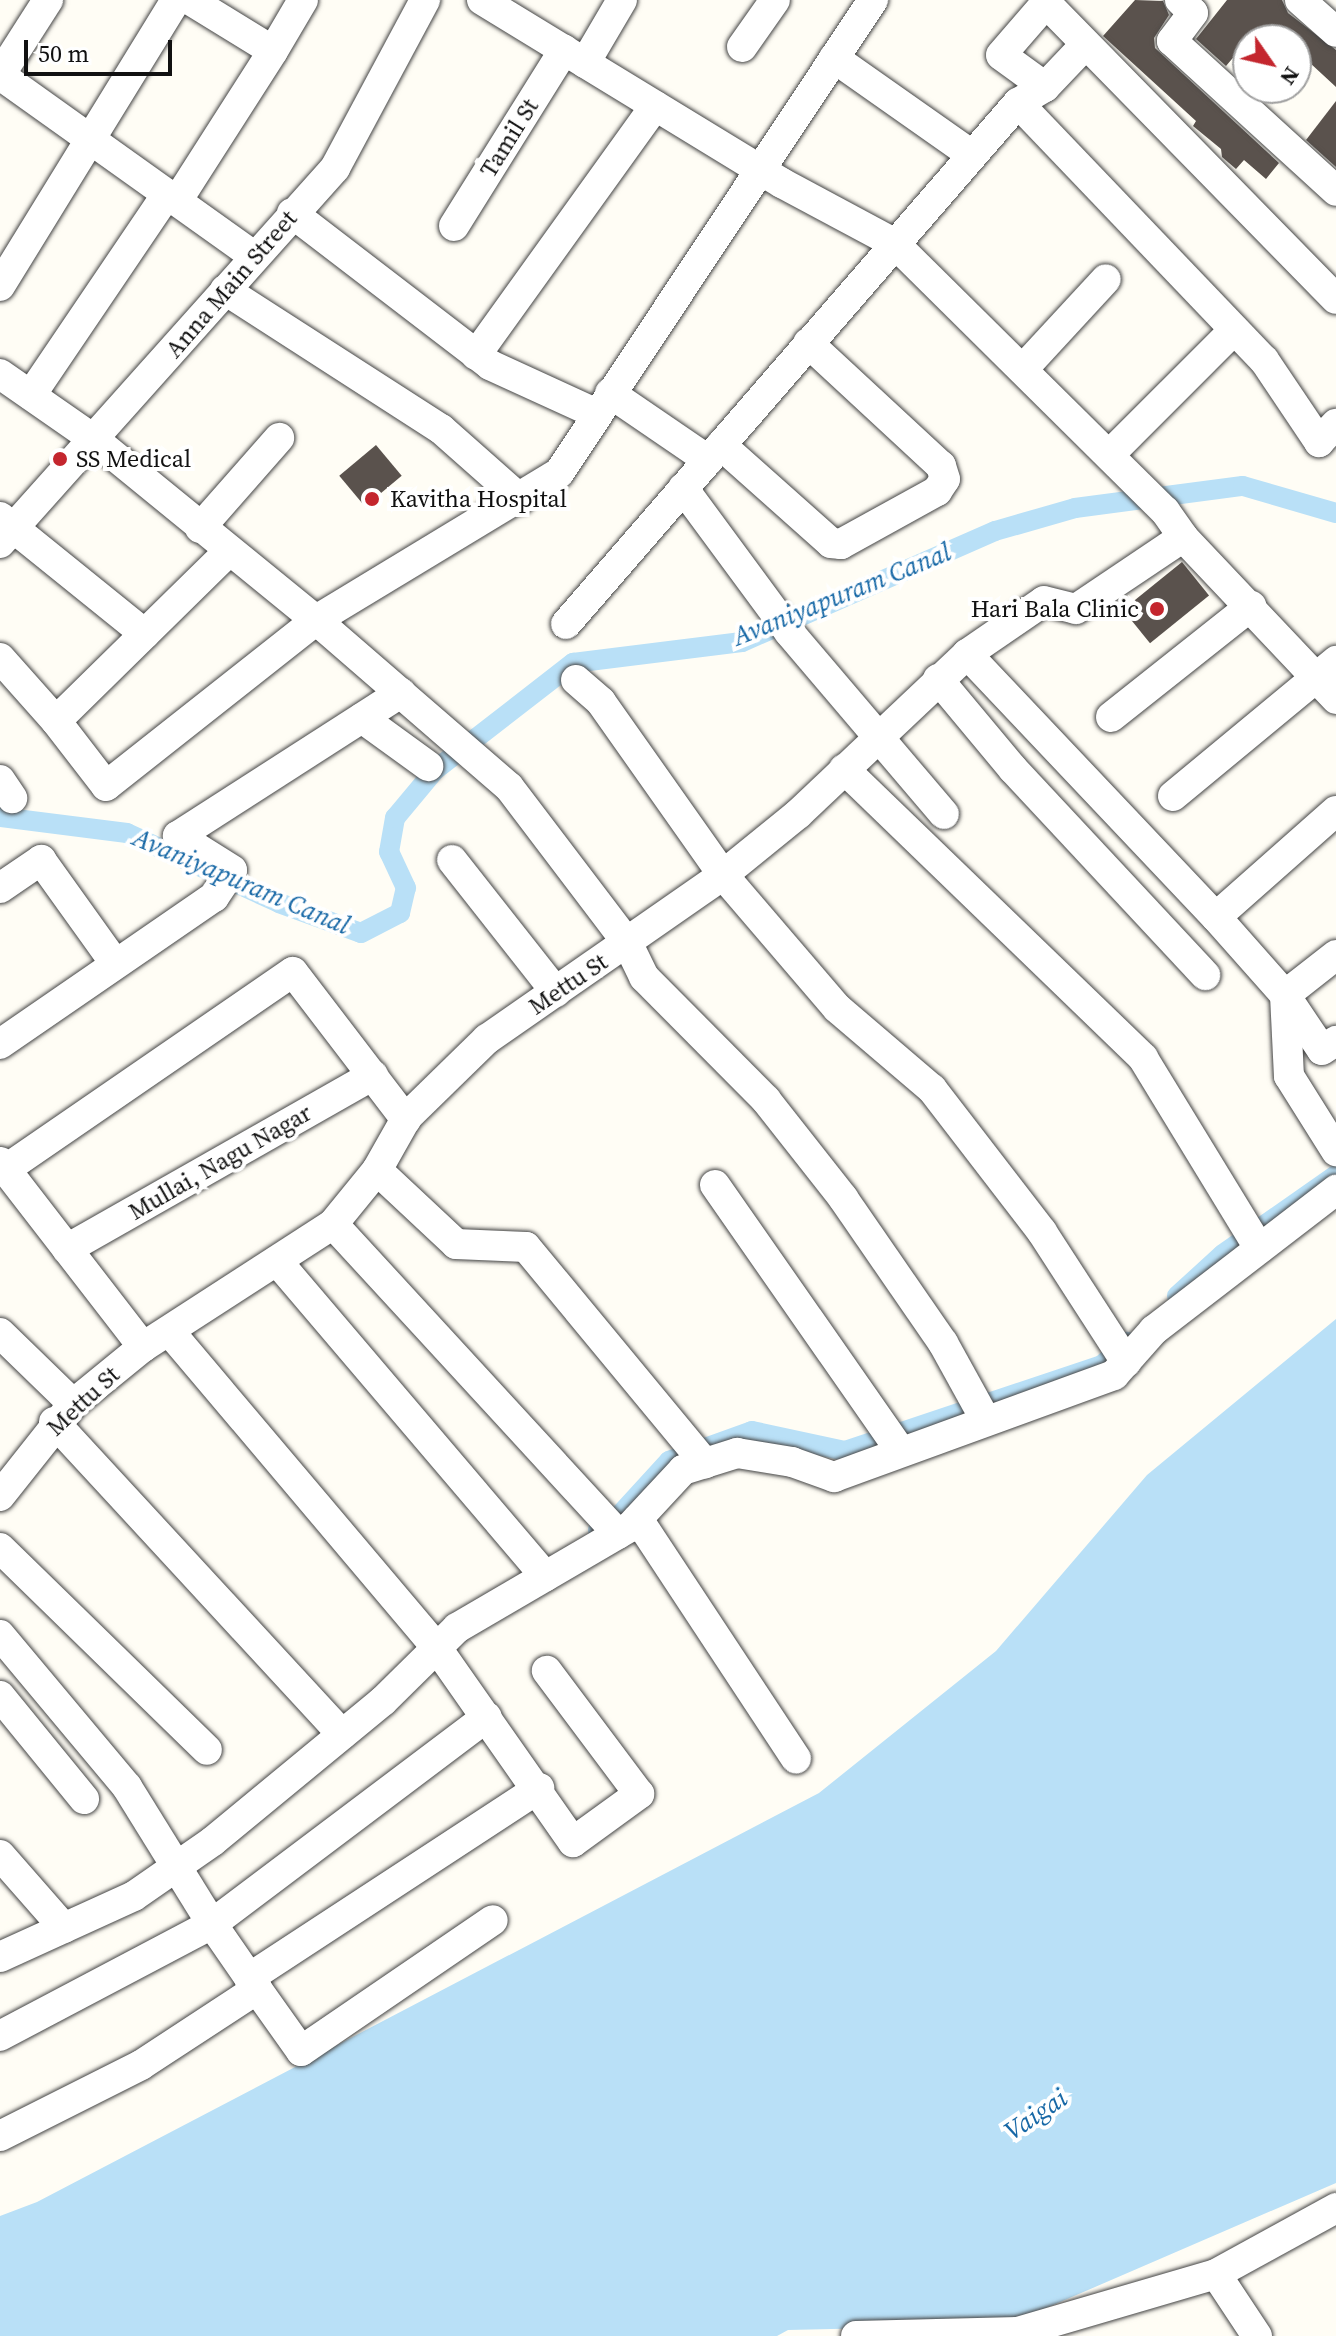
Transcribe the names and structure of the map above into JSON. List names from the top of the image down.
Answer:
{
  "streets": {
    "street": [
      "Tamil St",
      "Anna Main Street",
      "Mettu St",
      "Mullai, Nagu Nagar"
    ]
  },
  "water": ["Avaniyapuram Canal", "Vaigai"],
  "places": ["SS Medical", "Kavitha Hospital", "Hari Bala Clinic"],
  "scale_bar": "50 m",
  "north": "bottom right"
}
